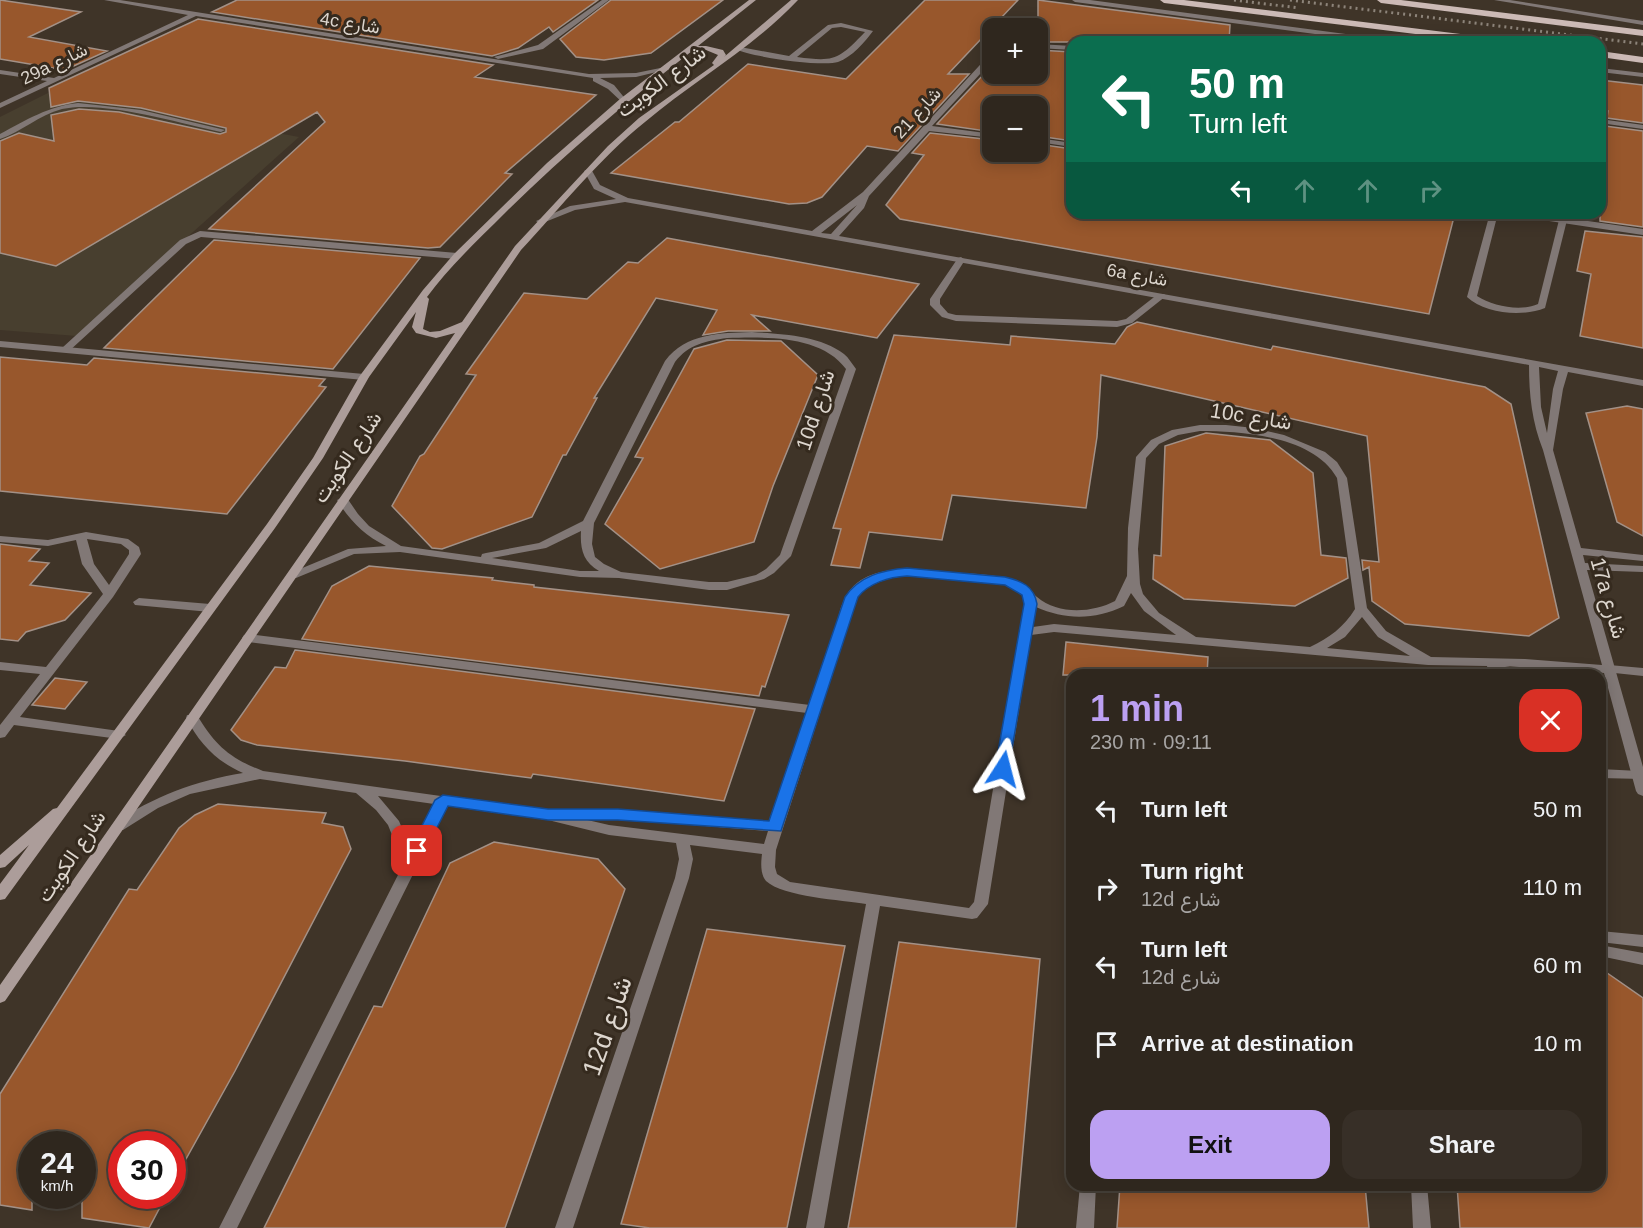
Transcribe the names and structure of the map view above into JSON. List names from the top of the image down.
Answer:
{
  "streets": {
    "main road": ["شارع الكويت"],
    "street": [
      "4c شارع",
      "29a شارع",
      "شارع 21",
      "6a شارع",
      "10d شارع",
      "10c شارع",
      "17a شارع",
      "12d شارع"
    ]
  },
  "crossings": [
    ["4c شارع", "29a شارع"],
    ["4c شارع", "شارع الكويت"],
    ["شارع الكويت", "6a شارع"],
    ["شارع الكويت", "10d شارع"],
    ["شارع 21", "6a شارع"],
    ["6a شارع", "17a شارع"]
  ],
  "page": {
    "map_buttons": ["+", "−"],
    "turn": ["50 m", "Turn left"],
    "heading": ["1 min", "230 m · 09:11"],
    "list": [
      {
        "name": "Turn left",
        "value": "50 m"
      },
      {
        "name": "Turn right",
        "note": "12d شارع",
        "value": "110 m"
      },
      {
        "name": "Turn left",
        "note": "12d شارع",
        "value": "60 m"
      },
      {
        "name": "Arrive at destination",
        "value": "10 m"
      }
    ],
    "buttons": ["Exit", "Share"],
    "speed": "24 km/h",
    "limit": "30"
  }
}
